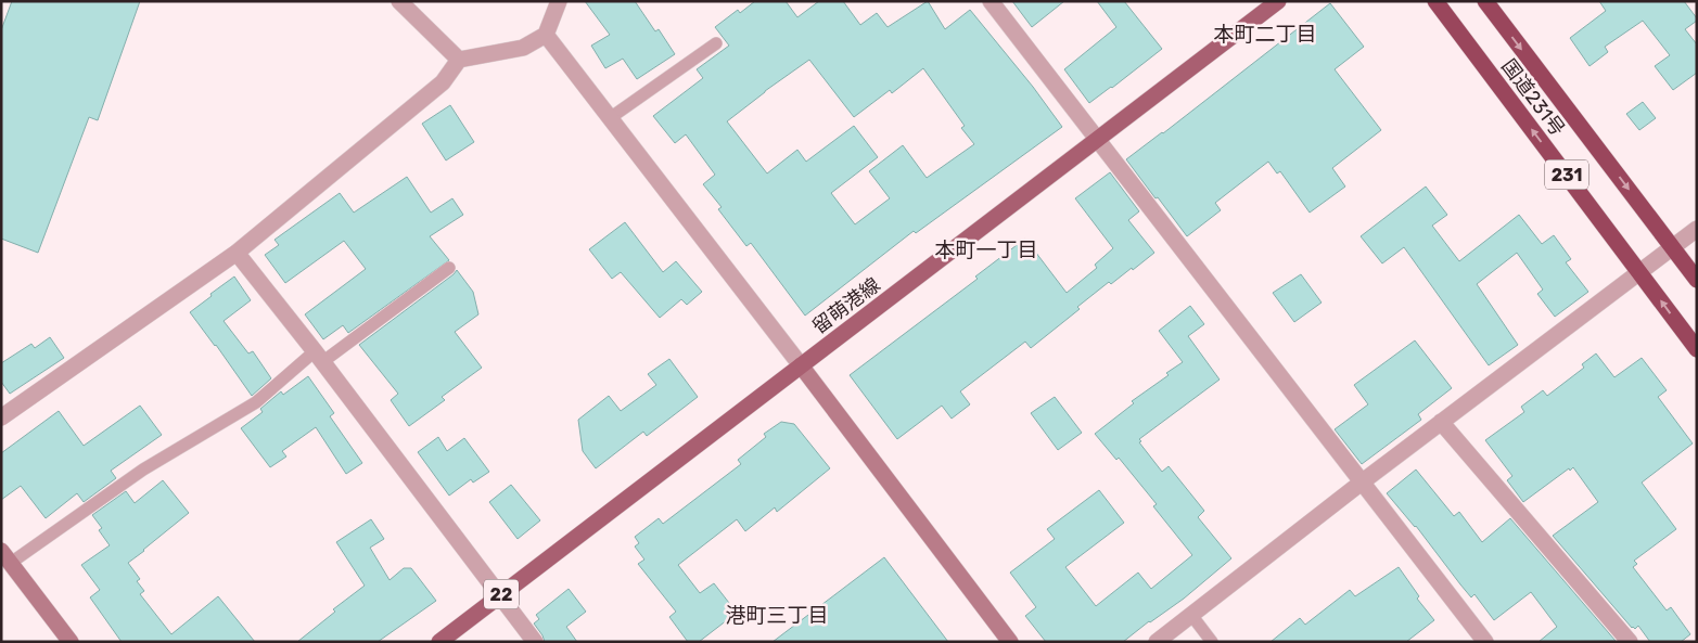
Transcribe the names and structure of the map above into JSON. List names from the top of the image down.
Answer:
{
  "streets": {
    "highway": ["国道231号", "231"],
    "main road": ["留萌港線", "22"]
  },
  "districts": ["本町二丁目", "本町一丁目", "港町三丁目"]
}
